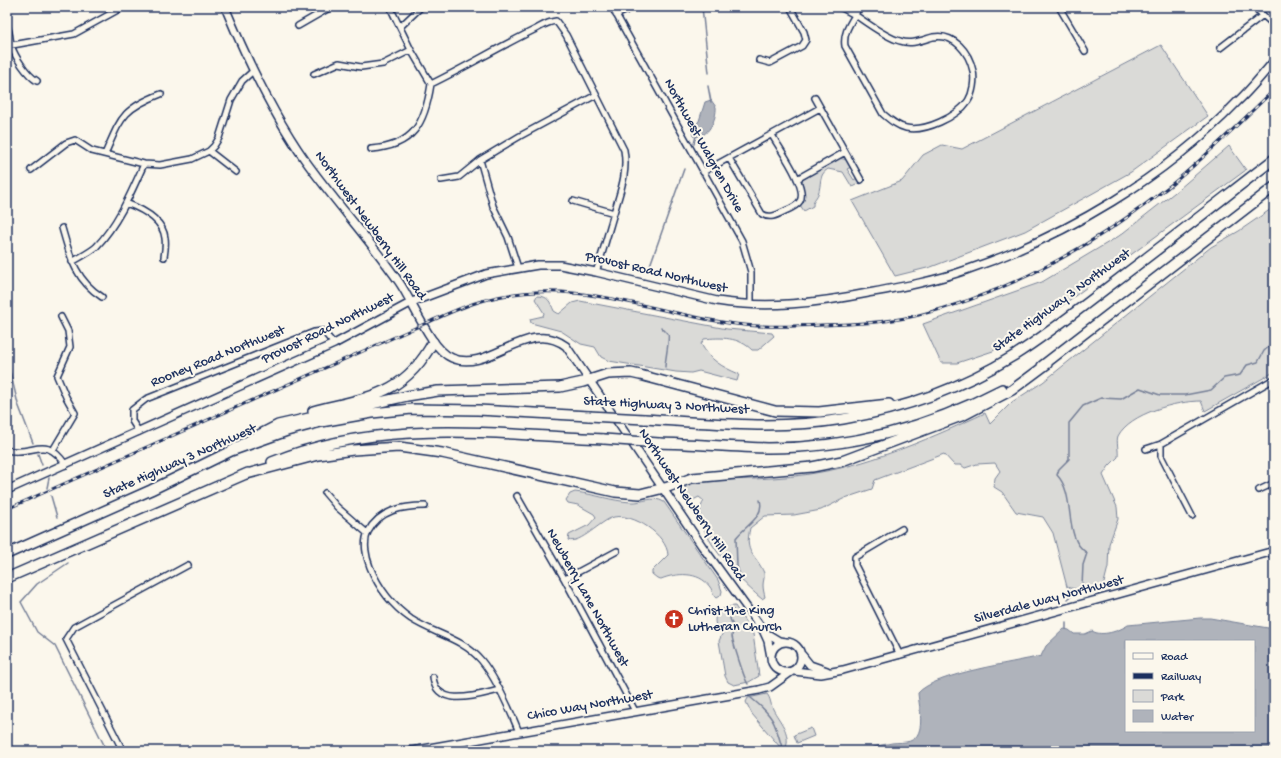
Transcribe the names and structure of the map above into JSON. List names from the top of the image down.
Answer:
{
  "streets": {
    "highway": ["State Highway 3 Northwest"],
    "main road": [
      "Northwest Newberry Hill Road",
      "Provost Road Northwest",
      "Silverdale Way Northwest",
      "Chico Way Northwest"
    ],
    "street": ["Northwest Walgren Drive", "Rooney Road Northwest", "Newberry Lane Northwest"]
  },
  "crossings": [
    ["Northwest Walgren Drive", "Provost Road Northwest"],
    ["Northwest Newberry Hill Road", "Provost Road Northwest"],
    ["Northwest Newberry Hill Road", "Silverdale Way Northwest"],
    ["Northwest Newberry Hill Road", "Chico Way Northwest"],
    ["Provost Road Northwest", "Rooney Road Northwest"],
    ["Newberry Lane Northwest", "Chico Way Northwest"],
    ["Silverdale Way Northwest", "Chico Way Northwest"]
  ],
  "places": {
    "church": ["Christ the King Lutheran Church"]
  },
  "legend": [
    "Road",
    "Railway",
    "Park",
    "Water"
  ]
}
